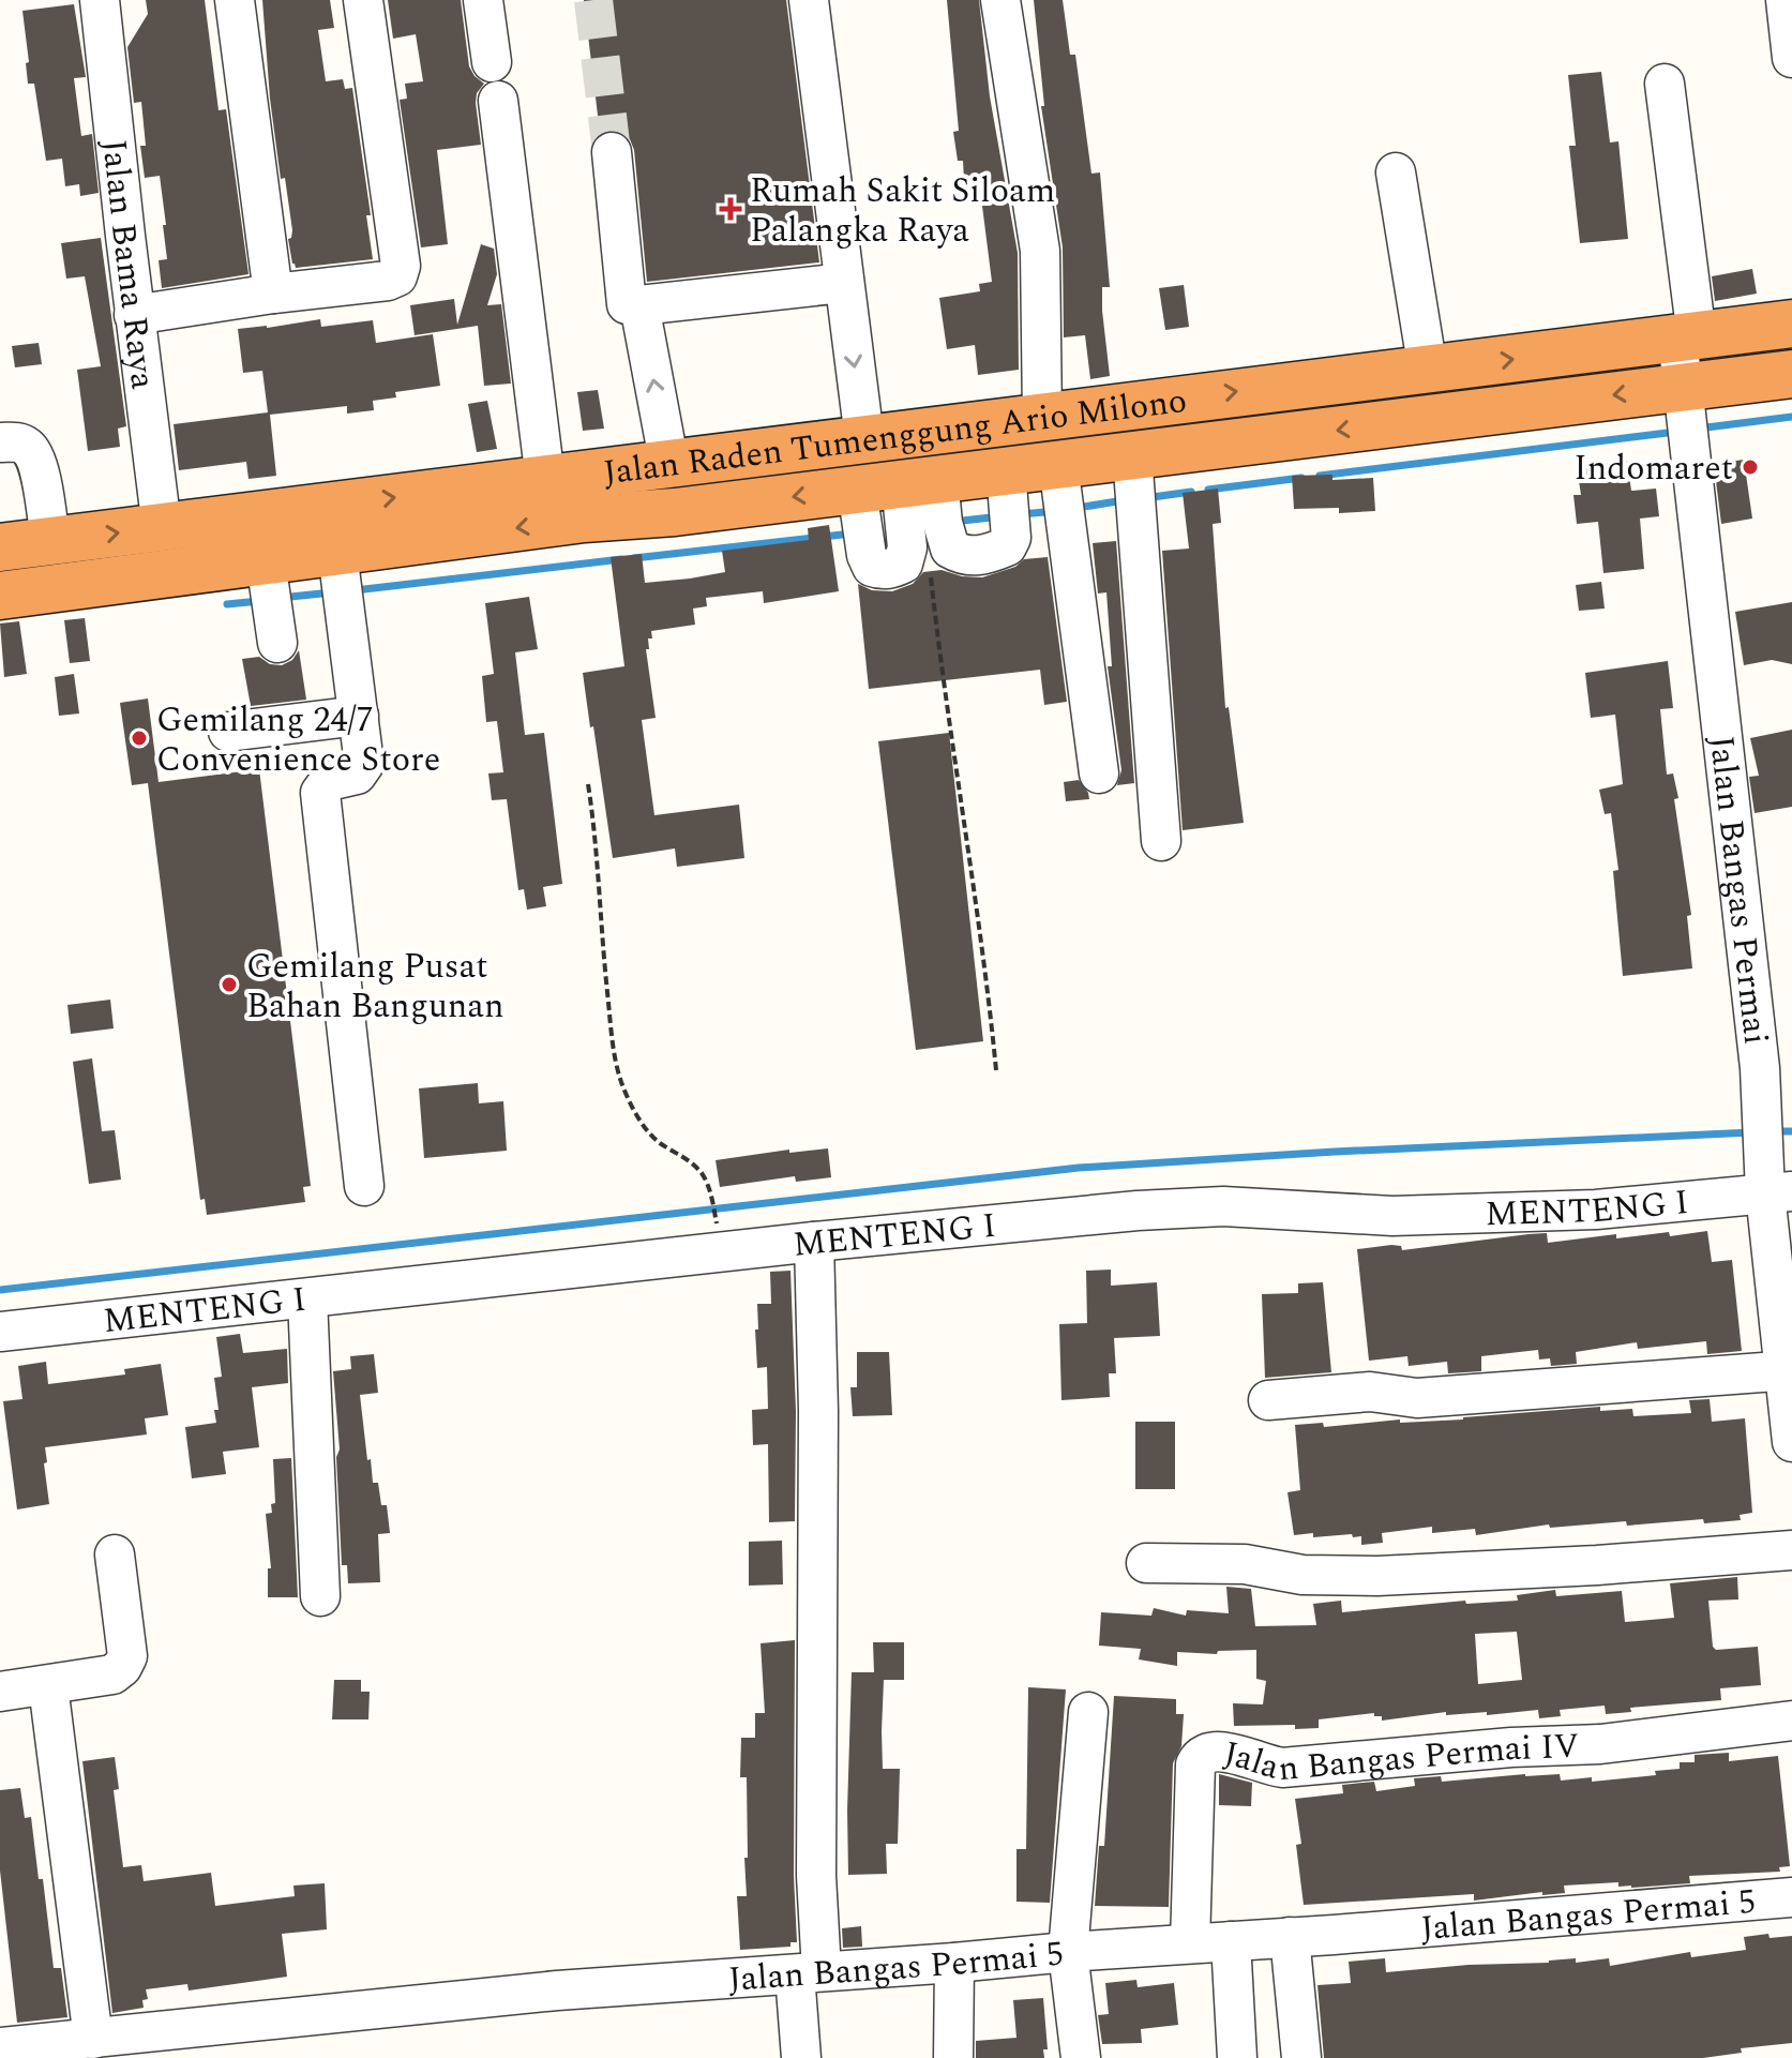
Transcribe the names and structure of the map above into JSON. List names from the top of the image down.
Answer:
{
  "streets": {
    "highway": ["Jalan Raden Tumenggung Ario Milono"],
    "street": [
      "Jalan Bama Raya",
      "Jalan Bangas Permai",
      "MENTENG I",
      "Jalan Bangas Permai IV",
      "Jalan Bangas Permai 5"
    ]
  },
  "crossings": [
    ["Jalan Bama Raya", "Jalan Raden Tumenggung Ario Milono"],
    ["Jalan Raden Tumenggung Ario Milono", "Jalan Bangas Permai"],
    ["Jalan Bangas Permai", "MENTENG I"],
    ["Jalan Bangas Permai IV", "Jalan Bangas Permai 5"]
  ],
  "places": {
    "health": ["Rumah Sakit Siloam Palangka Raya"],
    "other": ["Indomaret", "Gemilang 24/7 Convenience Store", "Gemilang Pusat Bahan Bangunan"]
  }
}
